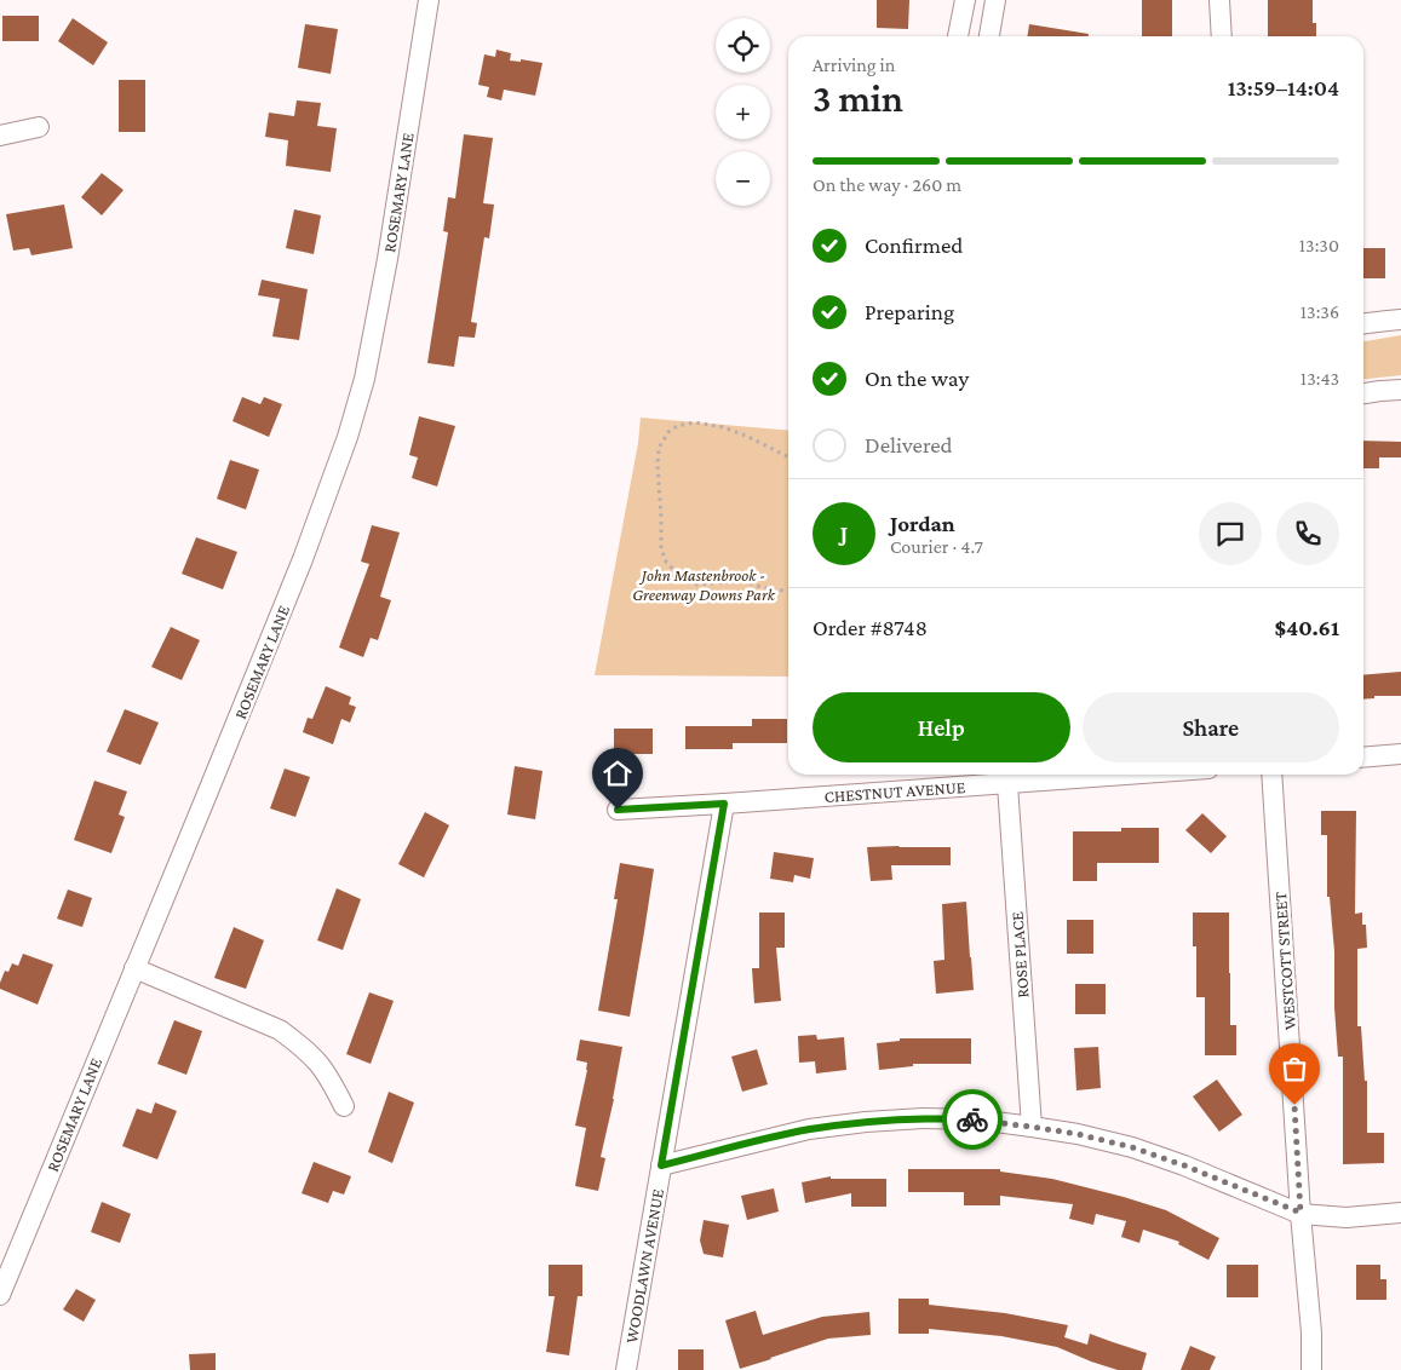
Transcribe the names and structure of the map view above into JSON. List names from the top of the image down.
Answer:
{
  "streets": {
    "street": [
      "ROSEMARY LANE",
      "CHESTNUT AVENUE",
      "ROSE PLACE",
      "WESTCOTT STREET",
      "WOODLAWN AVENUE"
    ]
  },
  "crossings": [
    ["CHESTNUT AVENUE", "ROSE PLACE"],
    ["CHESTNUT AVENUE", "WOODLAWN AVENUE"]
  ],
  "parks": ["John Mastenbrook - Greenway Downs Park"],
  "page": {
    "map_buttons": ["+", "−"],
    "heading": ["3 min", "Arriving in", "13:59–14:04"],
    "panel": [
      "Jordan",
      "Courier · 4.7",
      "Order #8748",
      "$40.61"
    ],
    "bar": "On the way · 260 m",
    "list": [
      ["Confirmed", "13:30"],
      ["Preparing", "13:36"],
      ["On the way", "13:43"],
      "Delivered"
    ],
    "round": "J",
    "buttons": ["Help", "Share"]
  }
}
